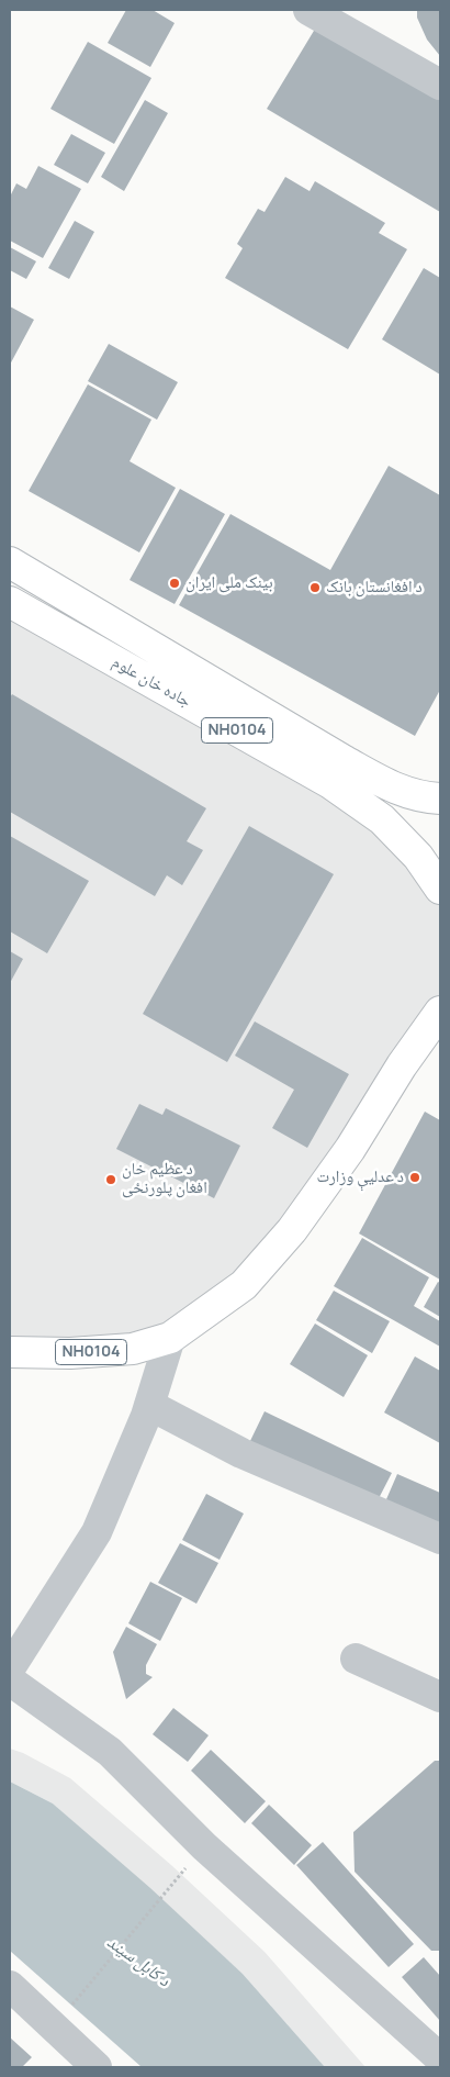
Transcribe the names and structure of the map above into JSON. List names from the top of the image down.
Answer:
{
  "streets": {
    "highway": ["جادہ خان علوم", "NH0104"]
  },
  "water": ["د کابل سيند"],
  "places": [
    "بینک ملی ایران",
    "د افغانستان بانک",
    "د عدلیې وزارت",
    "د عظیم خان افغان پلورنځی"
  ]
}
